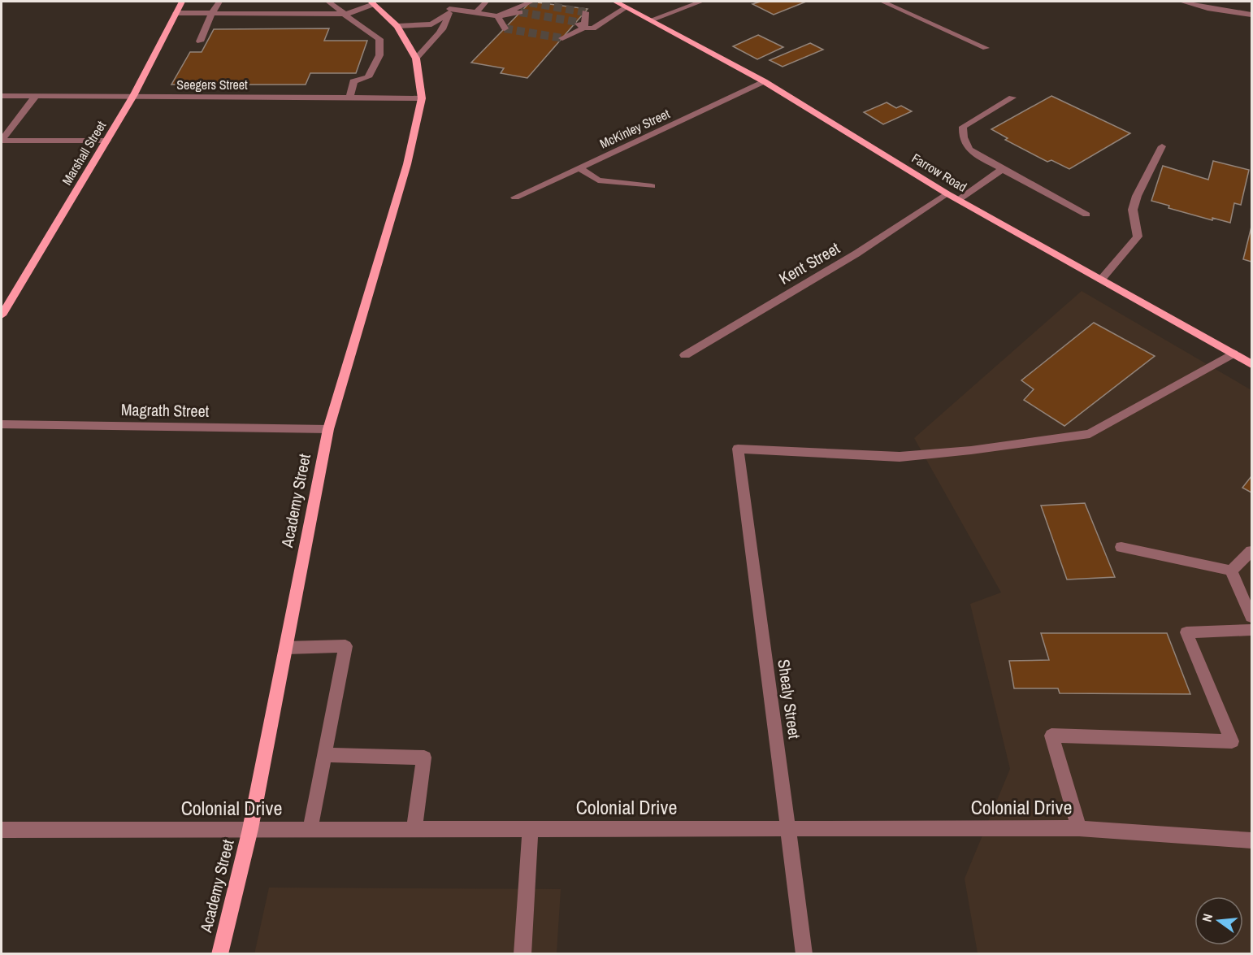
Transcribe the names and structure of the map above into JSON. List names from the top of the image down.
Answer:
{
  "streets": {
    "main road": ["Marshall Street", "Farrow Road", "Academy Street"],
    "street": [
      "Seegers Street",
      "McKinley Street",
      "Kent Street",
      "Magrath Street",
      "Shealy Street",
      "Colonial Drive"
    ]
  },
  "crossings": [
    ["Seegers Street", "Marshall Street"],
    ["Seegers Street", "Academy Street"],
    ["McKinley Street", "Farrow Road"],
    ["Farrow Road", "Kent Street"],
    ["Farrow Road", "Shealy Street"],
    ["Magrath Street", "Academy Street"],
    ["Academy Street", "Colonial Drive"],
    ["Shealy Street", "Colonial Drive"]
  ],
  "north": "left"
}
